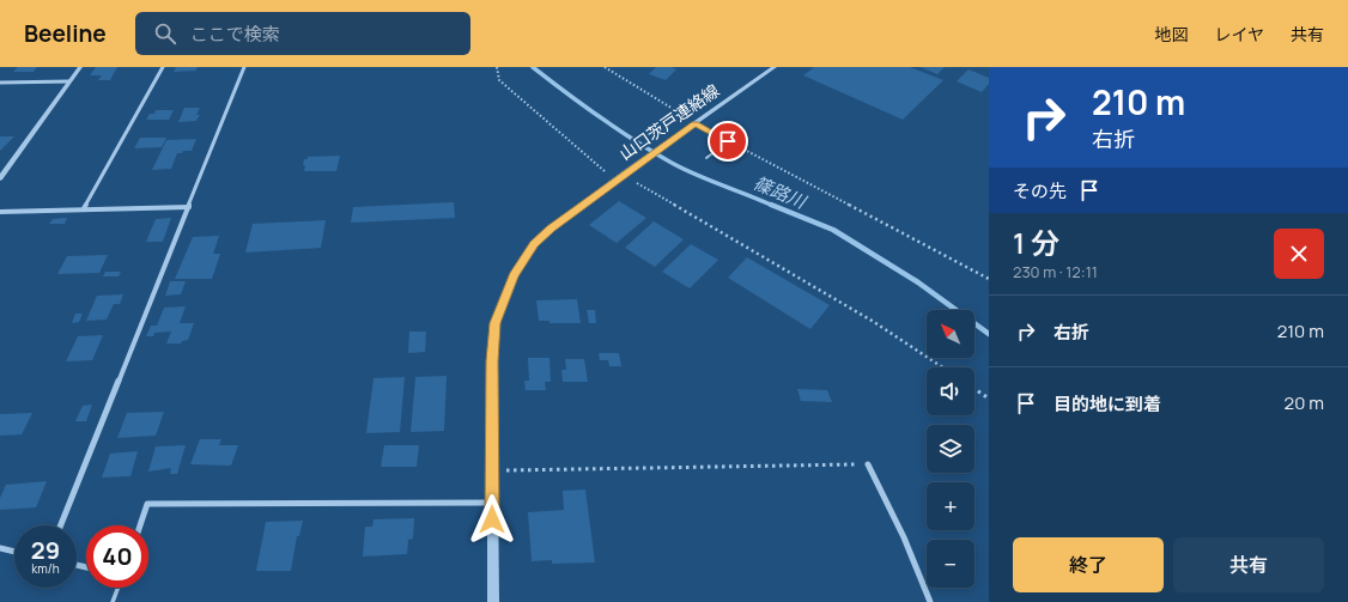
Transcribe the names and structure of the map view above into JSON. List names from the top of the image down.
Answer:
{
  "streets": {
    "street": ["山口茨戸連絡線"]
  },
  "water": ["篠路川"],
  "north": "top left",
  "page": {
    "header": "Beeline",
    "search": "ここで検索",
    "nav": ["地図", "レイヤ", "共有"],
    "turn": ["210 m", "右折"],
    "then": "その先",
    "heading": ["1 分", "230 m · 12:11"],
    "list": [
      {
        "name": "右折",
        "value": "210 m"
      },
      {
        "name": "目的地に到着",
        "value": "20 m"
      }
    ],
    "map_buttons": ["+", "−"],
    "speed": "29 km/h",
    "limit": "40",
    "buttons": ["終了", "共有"]
  }
}
